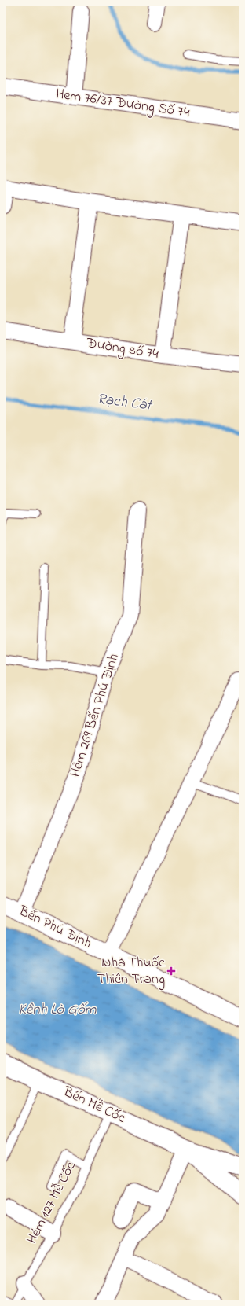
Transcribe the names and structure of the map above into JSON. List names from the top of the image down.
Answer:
{
  "streets": {
    "street": [
      "Hem 76/37 Đường Số 74",
      "Đường số 74",
      "Hẻm 269 Bến Phú Định",
      "Bến Phú Định",
      "Bến Mễ Cốc"
    ],
    "lane": ["Hẻm 127 Mễ Cốc"]
  },
  "crossings": [
    ["Hẻm 269 Bến Phú Định", "Bến Phú Định"],
    ["Bến Mễ Cốc", "Hẻm 127 Mễ Cốc"]
  ],
  "water": ["Rạch Cát", "Kênh Lò Gốm"],
  "places": {
    "health": ["Nhà Thuốc Thiên Trang"]
  }
}
